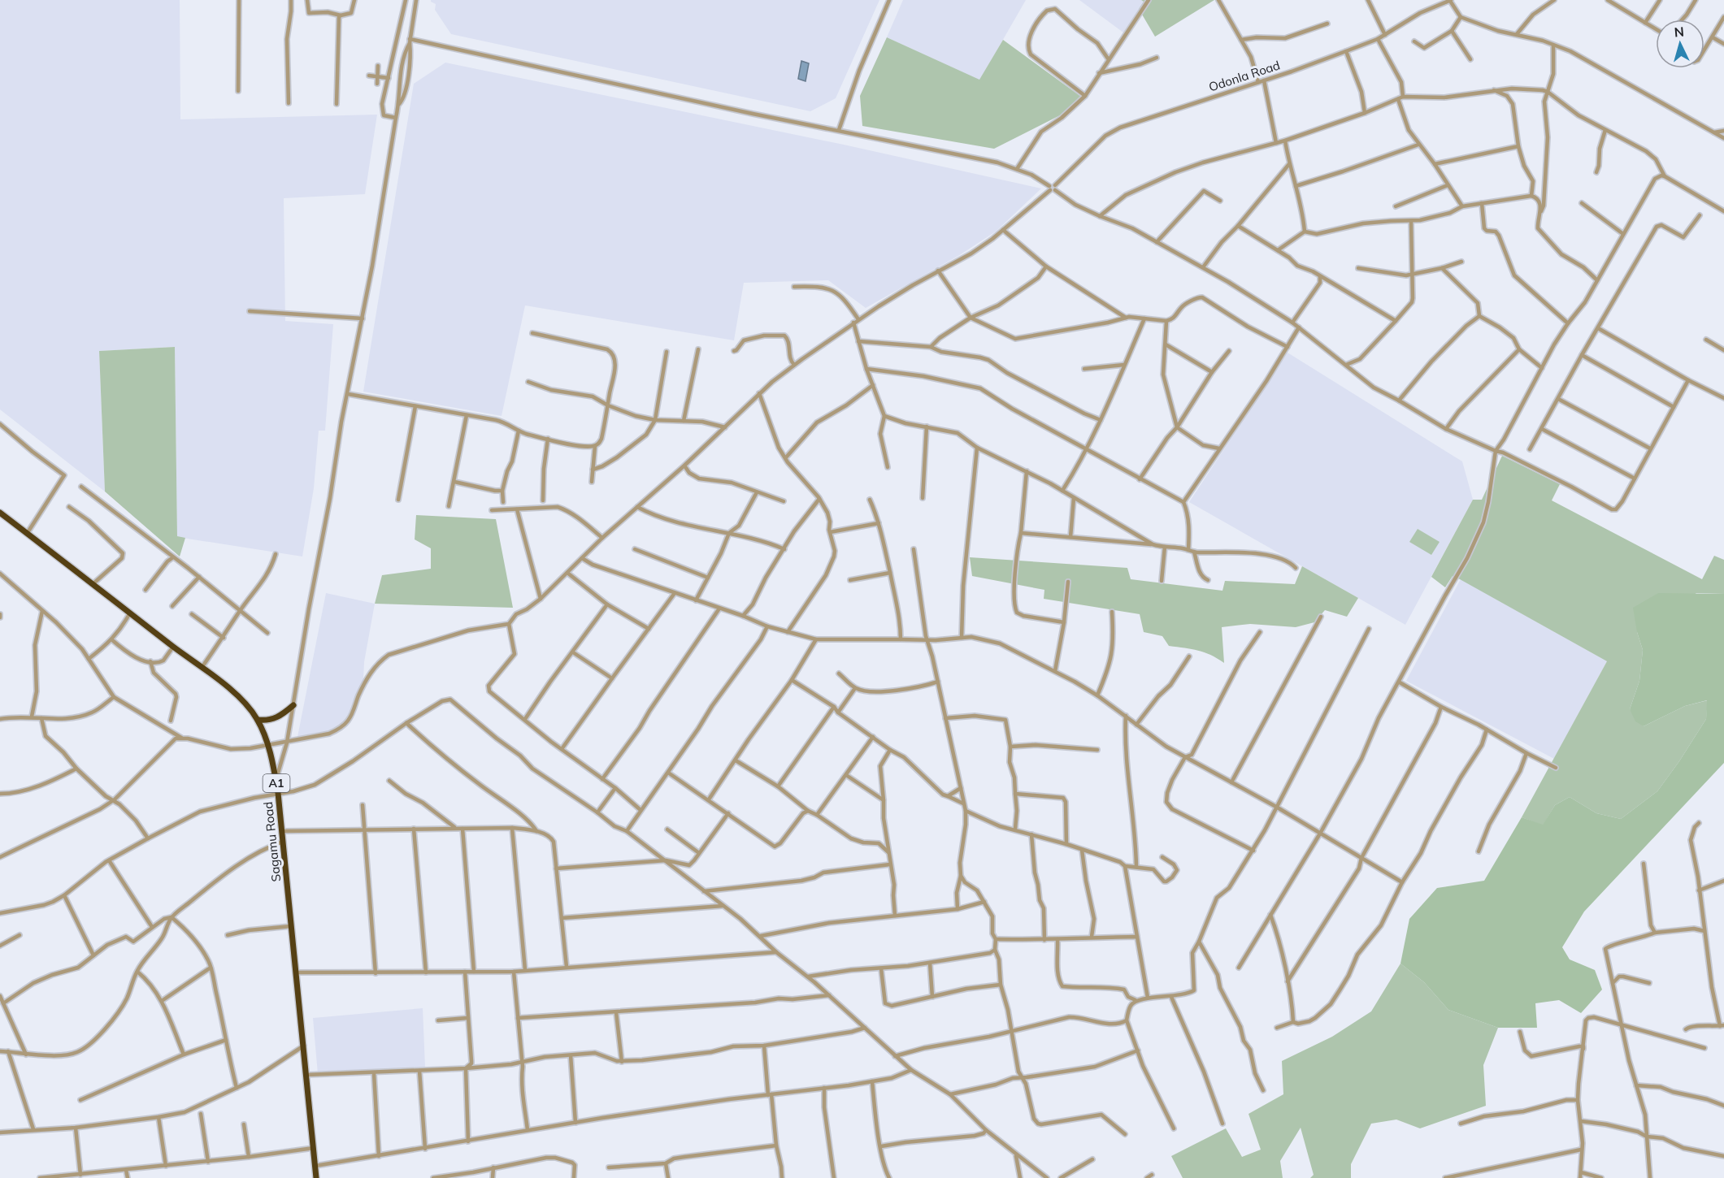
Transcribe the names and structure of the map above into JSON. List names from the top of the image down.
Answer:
{
  "streets": {
    "highway": ["A1", "Sagamu Road"],
    "street": ["Odonla Road"]
  },
  "north": "top"
}
